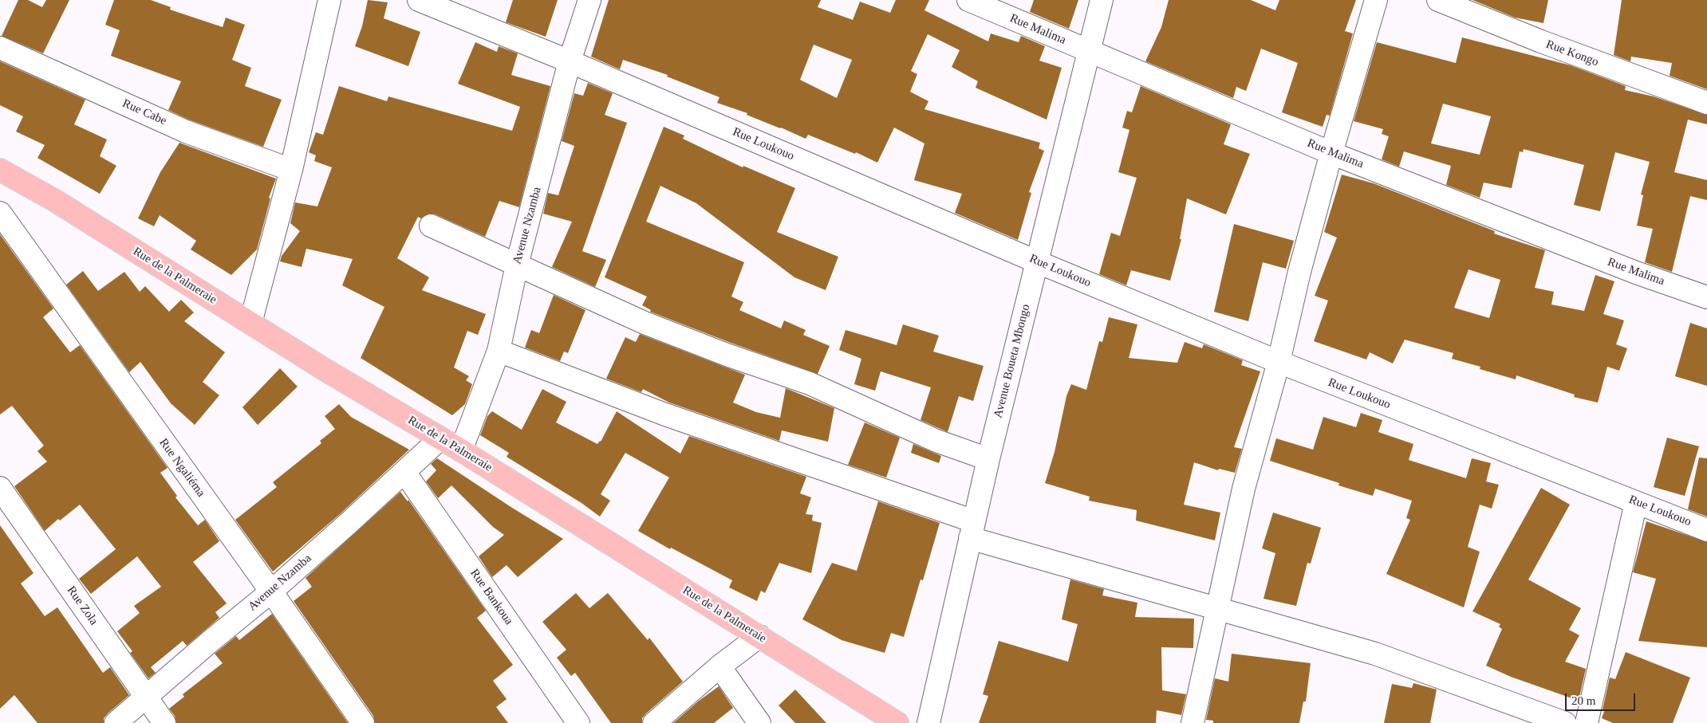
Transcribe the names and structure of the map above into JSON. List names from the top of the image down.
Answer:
{
  "streets": {
    "main road": ["Rue de la Palmeraie"],
    "street": [
      "Rue Malima",
      "Rue Kongo",
      "Rue Cabe",
      "Rue Loukouo",
      "Avenue Nzamba",
      "Avenue Boueta Mbongo",
      "Rue Ngaliéma",
      "Rue Bankoua",
      "Rue Zola"
    ]
  },
  "crossings": [
    ["Rue Malima", "Avenue Boueta Mbongo"],
    ["Rue Loukouo", "Avenue Nzamba"],
    ["Rue Loukouo", "Avenue Boueta Mbongo"],
    ["Avenue Nzamba", "Rue de la Palmeraie"],
    ["Avenue Nzamba", "Rue Ngaliéma"],
    ["Avenue Nzamba", "Rue Bankoua"],
    ["Avenue Nzamba", "Rue Zola"]
  ],
  "scale_bar": "20 m"
}
